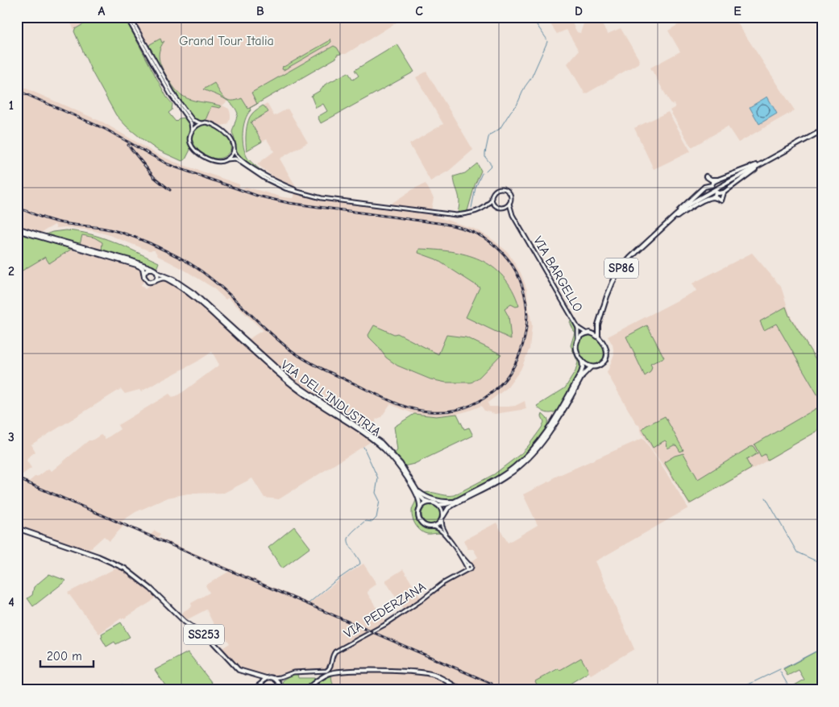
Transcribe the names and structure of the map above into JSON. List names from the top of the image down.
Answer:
{
  "streets": {
    "main road": [
      "SP86",
      "VIA BARGELLO",
      "VIA DELL'INDUSTRIA",
      "VIA PEDERZANA",
      "SS253"
    ]
  },
  "crossings": [
    ["SP86", "VIA BARGELLO"]
  ],
  "parks": ["Grand Tour Italia"],
  "scale_bar": "200 m",
  "grid": {
    "columns": [
      "A",
      "B",
      "C",
      "D",
      "E"
    ],
    "rows": [
      "1",
      "2",
      "3",
      "4"
    ]
  }
}
